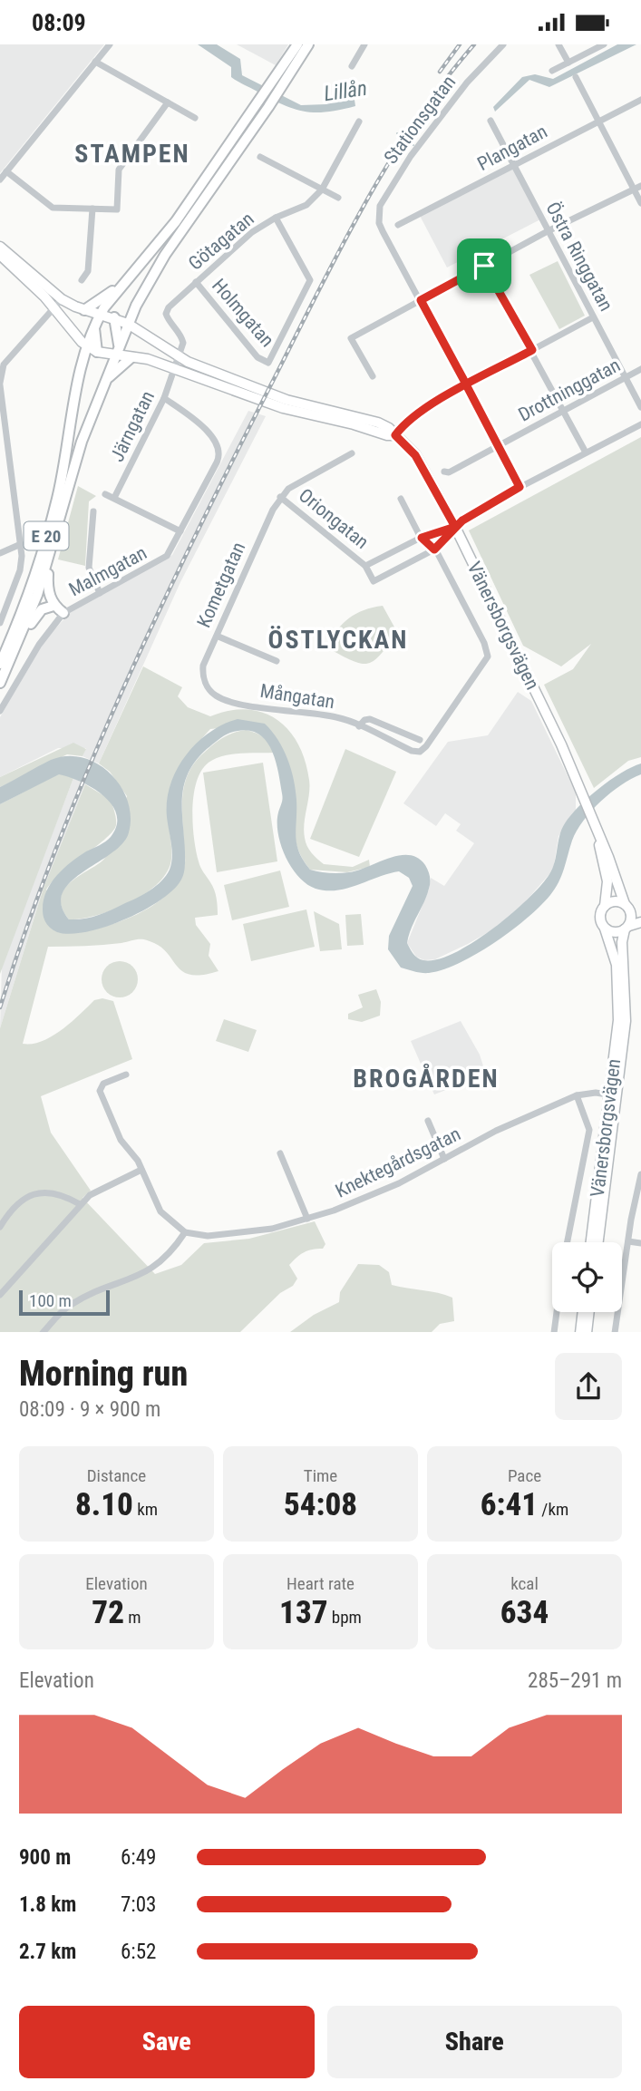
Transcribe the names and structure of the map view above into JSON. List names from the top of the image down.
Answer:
{
  "streets": {
    "highway": ["E 20"],
    "main road": ["Vänersborgsvägen"],
    "street": [
      "Stationsgatan",
      "Plangatan",
      "Götagatan",
      "Östra Ringgatan",
      "Holmgatan",
      "Drottninggatan",
      "Järngatan",
      "Oriongatan",
      "Malmgatan",
      "Kometgatan",
      "Mångatan",
      "Knektegårdsgatan"
    ]
  },
  "crossings": [
    ["Plangatan", "Östra Ringgatan"],
    ["Götagatan", "Holmgatan"],
    ["Götagatan", "Järngatan"],
    ["Götagatan", "Vänersborgsvägen"],
    ["Östra Ringgatan", "Drottninggatan"],
    ["Järngatan", "Malmgatan"],
    ["Oriongatan", "Kometgatan"],
    ["Oriongatan", "Vänersborgsvägen"],
    ["Oriongatan", "Mångatan"],
    ["E 20", "Vänersborgsvägen"],
    ["Kometgatan", "Mångatan"],
    ["Vänersborgsvägen", "Knektegårdsgatan"]
  ],
  "districts": ["STAMPEN", "ÖSTLYCKAN", "BROGÅRDEN"],
  "water": ["Lillån"],
  "scale_bar": "100 m",
  "page": {
    "status": "08:09",
    "scale": "100 m",
    "heading": ["Morning run", "08:09 · 9 × 900 m"],
    "stats": [
      ["Distance", "8.10 km"],
      ["Time", "54:08"],
      ["Pace", "6:41 /km"],
      ["Elevation", "72 m"],
      ["Heart rate", "137 bpm"],
      ["kcal", "634"]
    ],
    "chart": ["Elevation", "285–291 m"],
    "list": [
      {
        "name": "900 m",
        "note": "6:49"
      },
      {
        "name": "1.8 km",
        "note": "7:03"
      },
      {
        "name": "2.7 km",
        "note": "6:52"
      }
    ],
    "buttons": ["Save", "Share"]
  }
}
